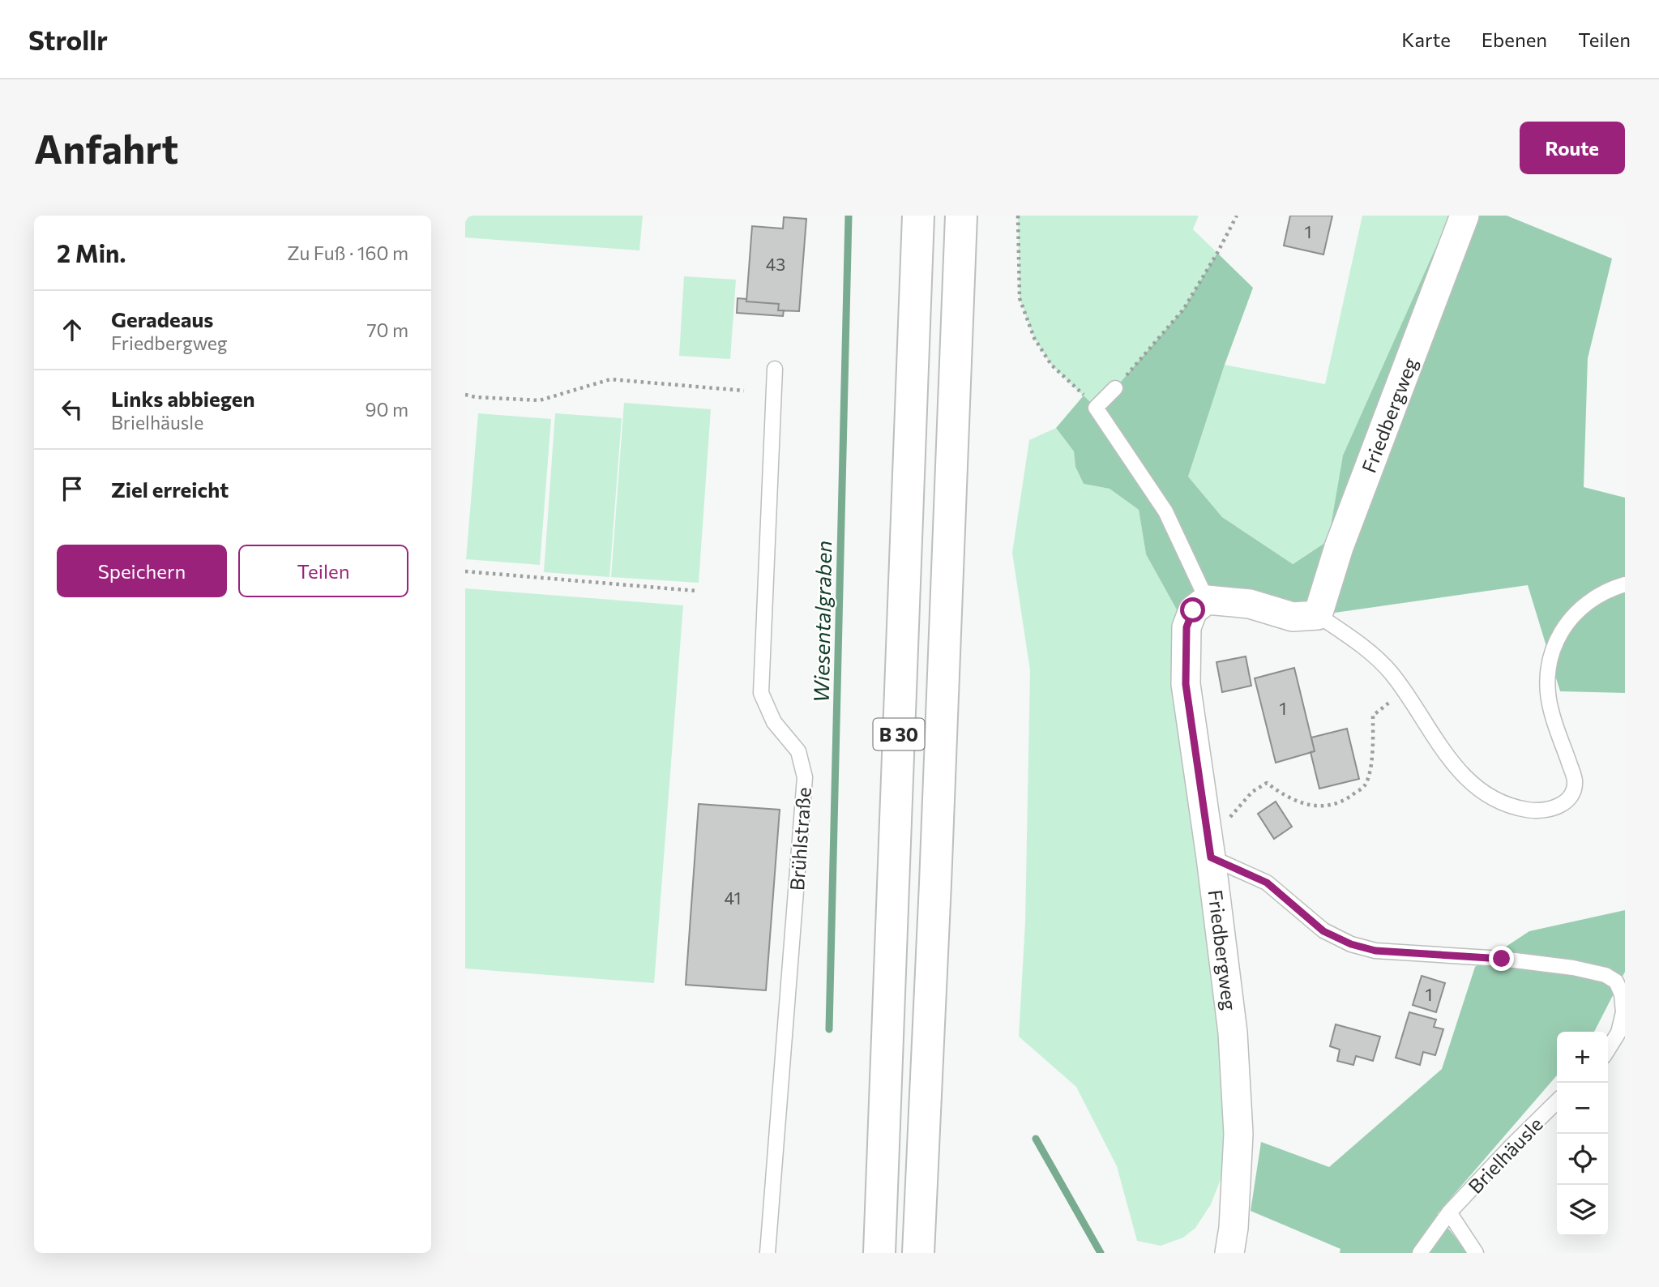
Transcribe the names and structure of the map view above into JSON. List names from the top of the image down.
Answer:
{
  "streets": {
    "highway": ["B 30"],
    "street": ["Friedbergweg"],
    "lane": ["Brühlstraße", "Brielhäusle"]
  },
  "water": ["Wiesentalgraben"],
  "house_numbers": [
    "1",
    "43",
    "1",
    "41",
    "1"
  ],
  "page": {
    "header": "Strollr",
    "nav": ["Karte", "Ebenen", "Teilen"],
    "buttons": [
      "Route",
      ["Speichern", "Teilen"]
    ],
    "title": "Anfahrt",
    "heading": ["2 Min.", "Zu Fuß · 160 m"],
    "list": [
      ["Geradeaus", "Friedbergweg", "70 m"],
      ["Links abbiegen", "Brielhäusle", "90 m"],
      "Ziel erreicht"
    ],
    "map_buttons": ["+", "−"]
  }
}
